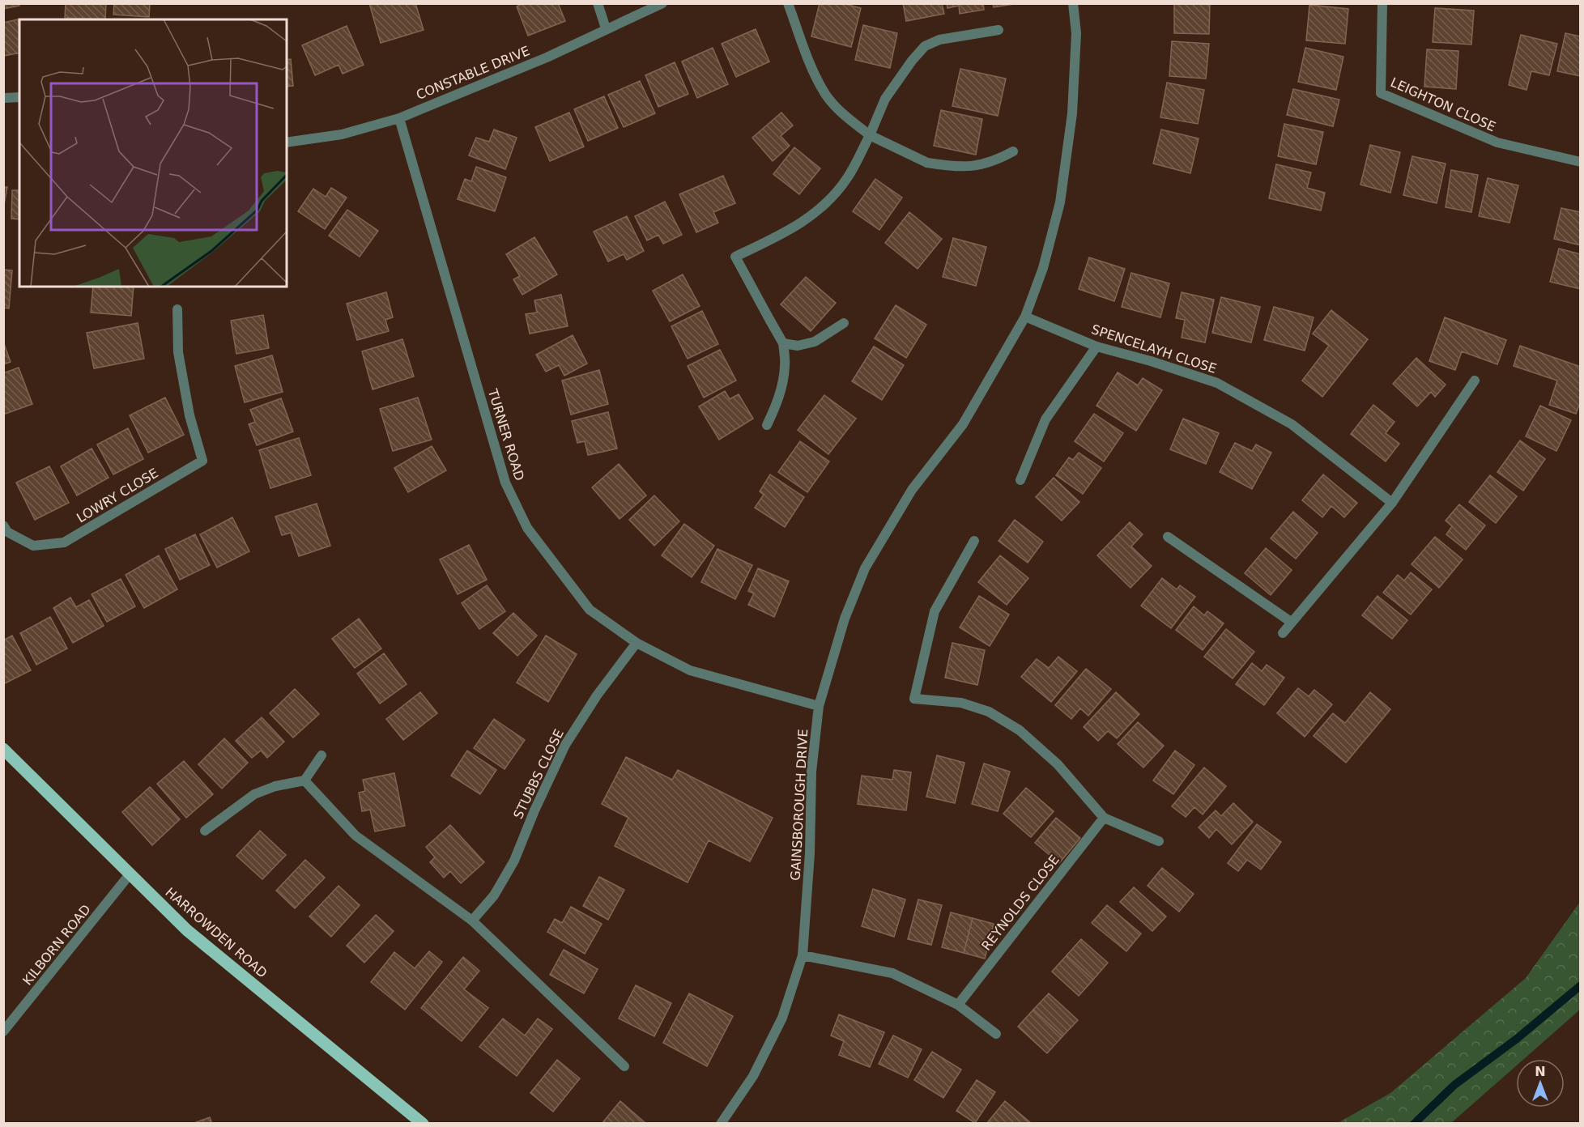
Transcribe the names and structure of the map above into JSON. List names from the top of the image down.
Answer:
{
  "streets": {
    "main road": ["HARROWDEN ROAD"],
    "street": [
      "CONSTABLE DRIVE",
      "LEIGHTON CLOSE",
      "SPENCELAYH CLOSE",
      "TURNER ROAD",
      "LOWRY CLOSE",
      "STUBBS CLOSE",
      "GAINSBOROUGH DRIVE",
      "REYNOLDS CLOSE",
      "KILBORN ROAD"
    ]
  },
  "crossings": [
    ["CONSTABLE DRIVE", "TURNER ROAD"],
    ["SPENCELAYH CLOSE", "GAINSBOROUGH DRIVE"],
    ["TURNER ROAD", "STUBBS CLOSE"],
    ["TURNER ROAD", "GAINSBOROUGH DRIVE"],
    ["HARROWDEN ROAD", "KILBORN ROAD"]
  ],
  "north": "top"
}
